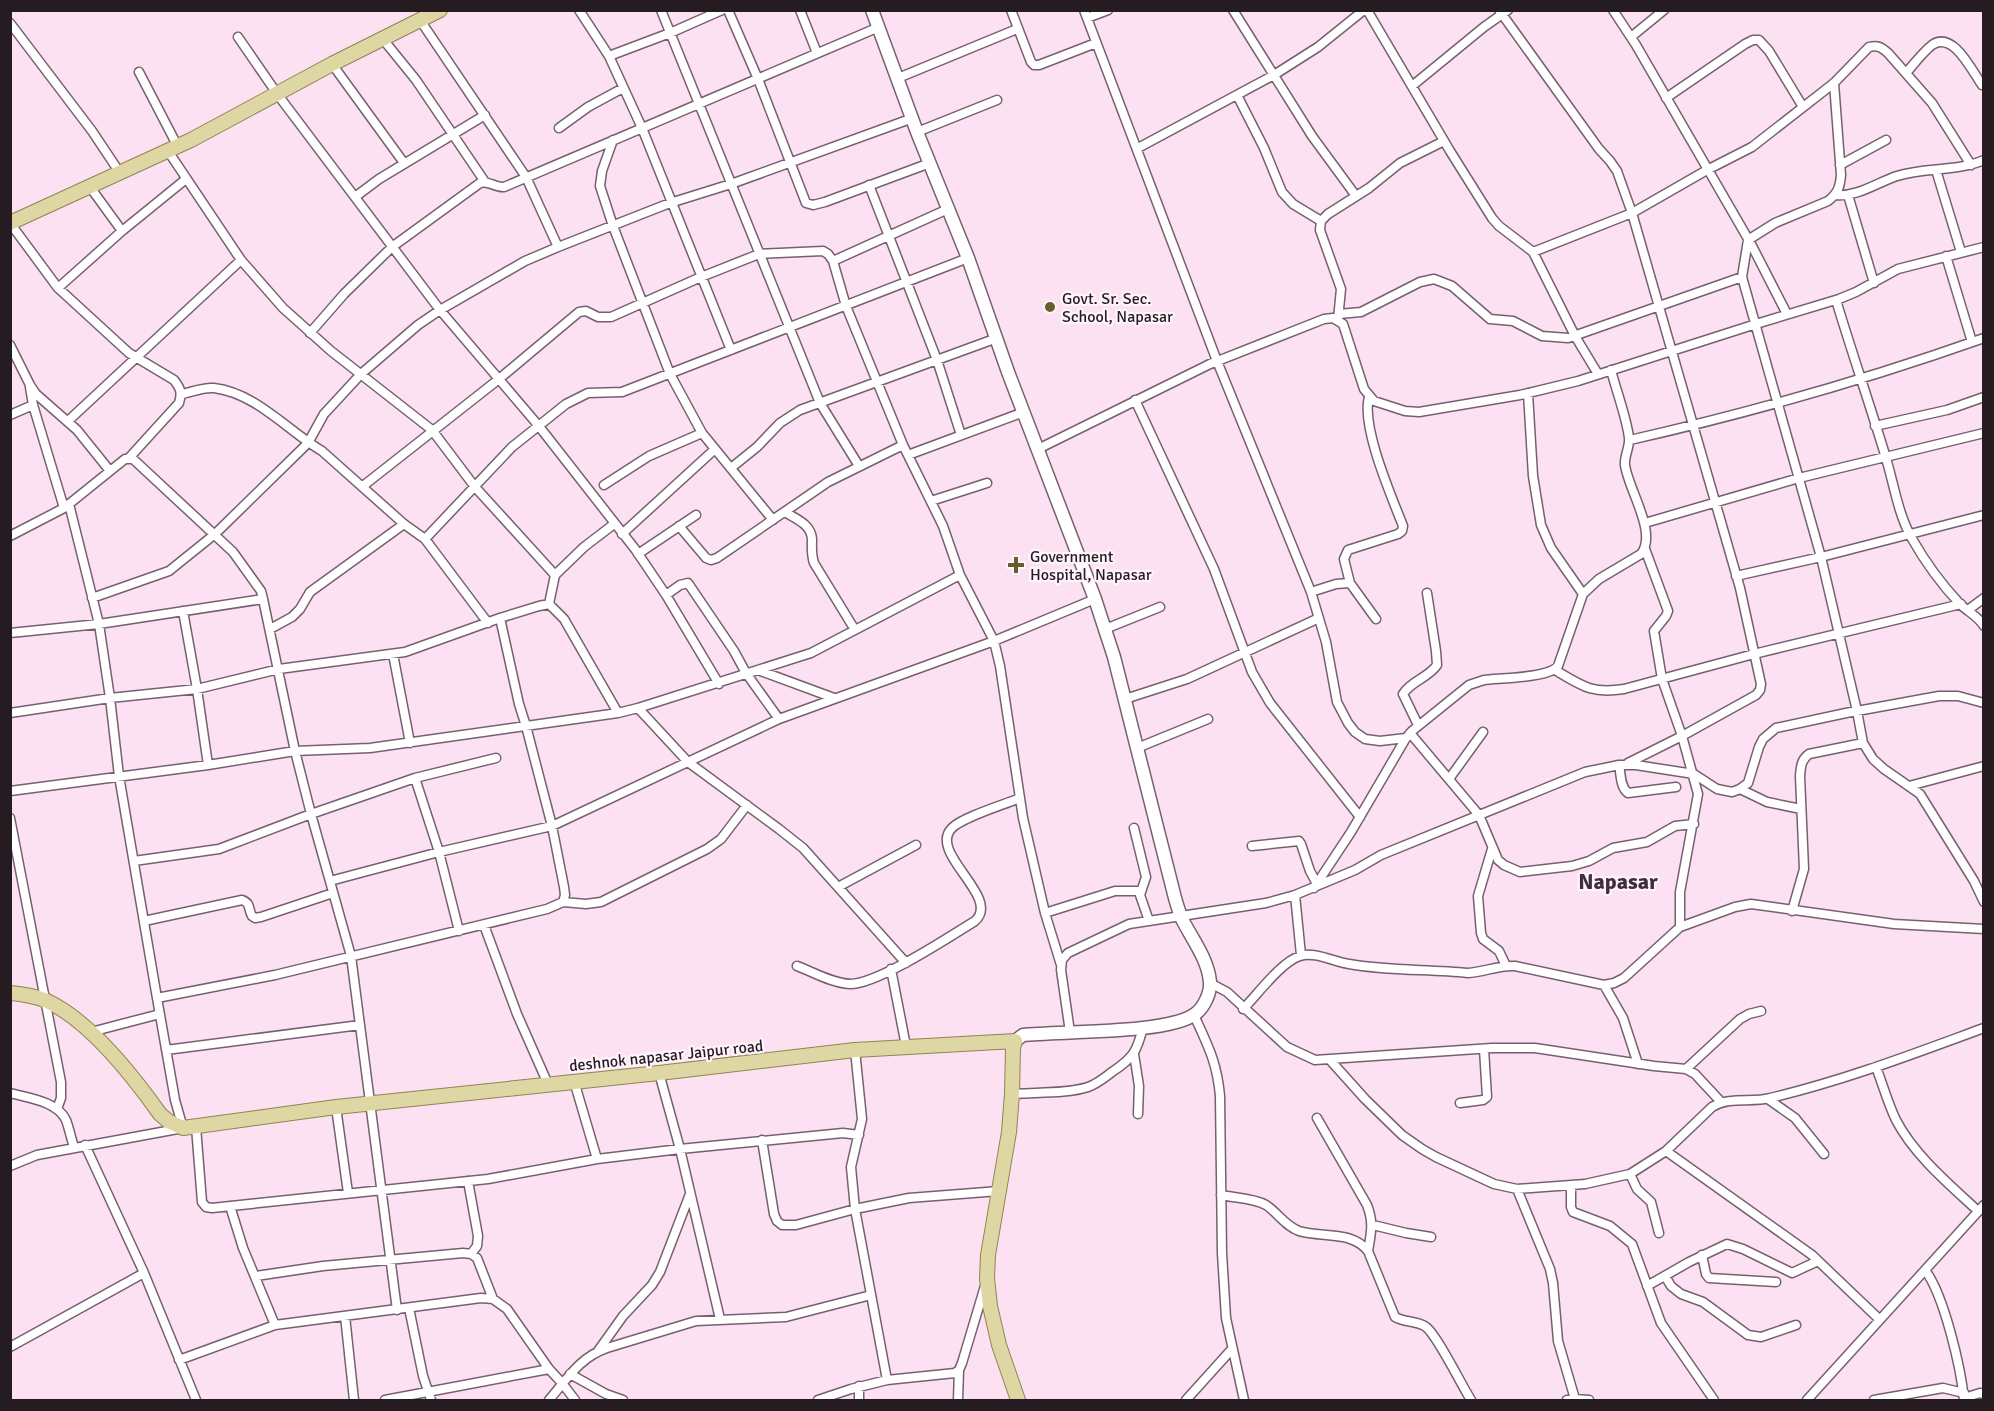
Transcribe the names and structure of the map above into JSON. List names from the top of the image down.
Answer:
{
  "streets": {
    "main road": ["deshnok napasar Jaipur road"]
  },
  "districts": ["Napasar"],
  "places": {
    "other": ["Govt. Sr. Sec. School, Napasar"],
    "health": ["Government Hospital, Napasar"]
  }
}
